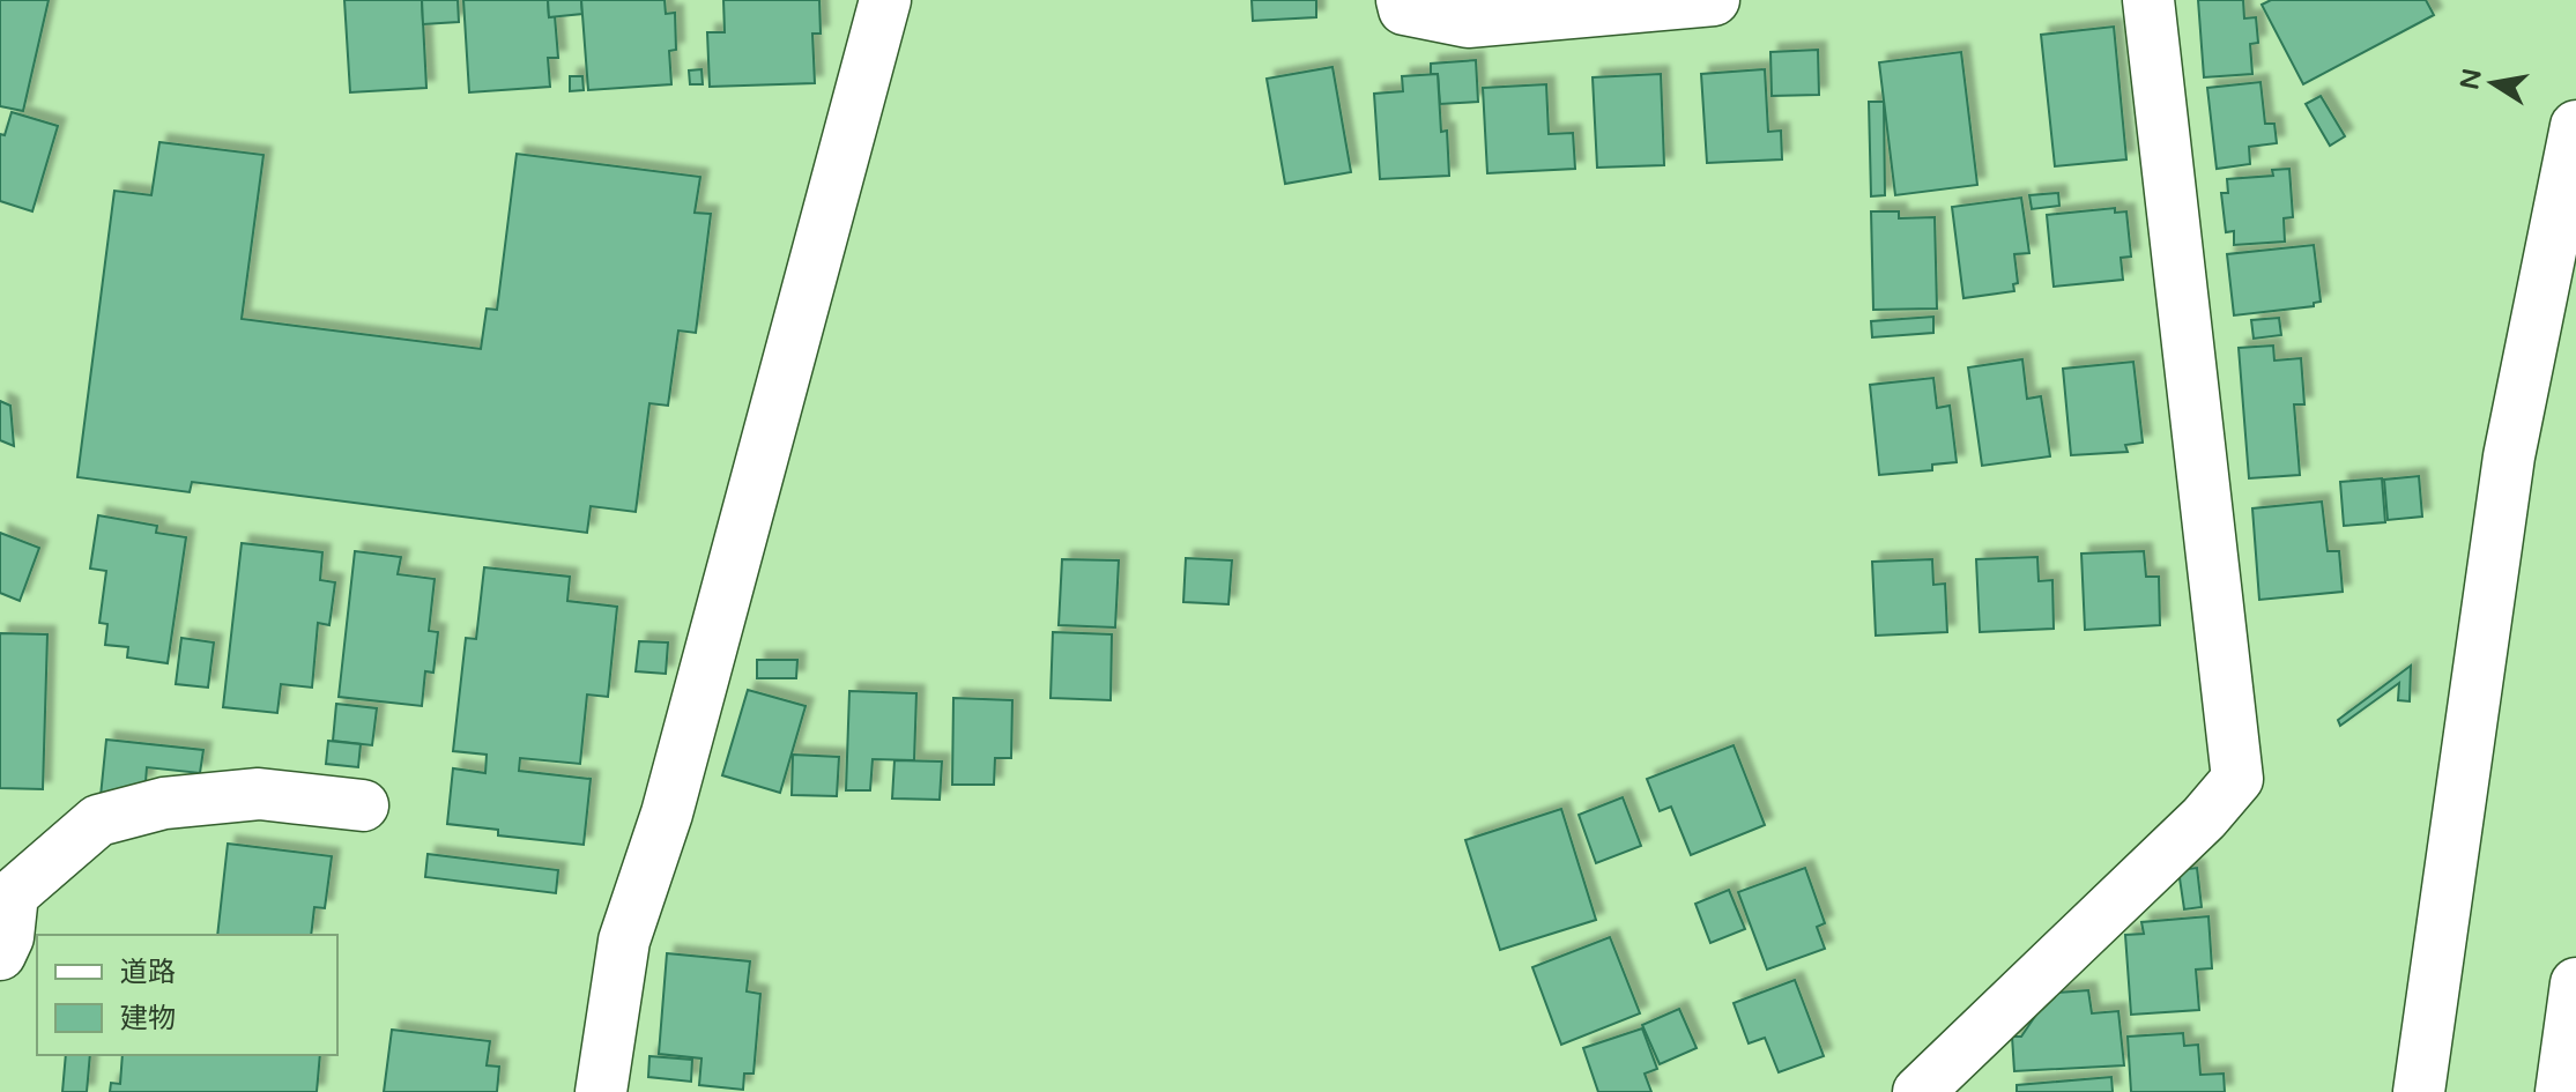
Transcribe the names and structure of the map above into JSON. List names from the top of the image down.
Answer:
{
  "legend": ["道路", "建物"],
  "north": "left"
}
